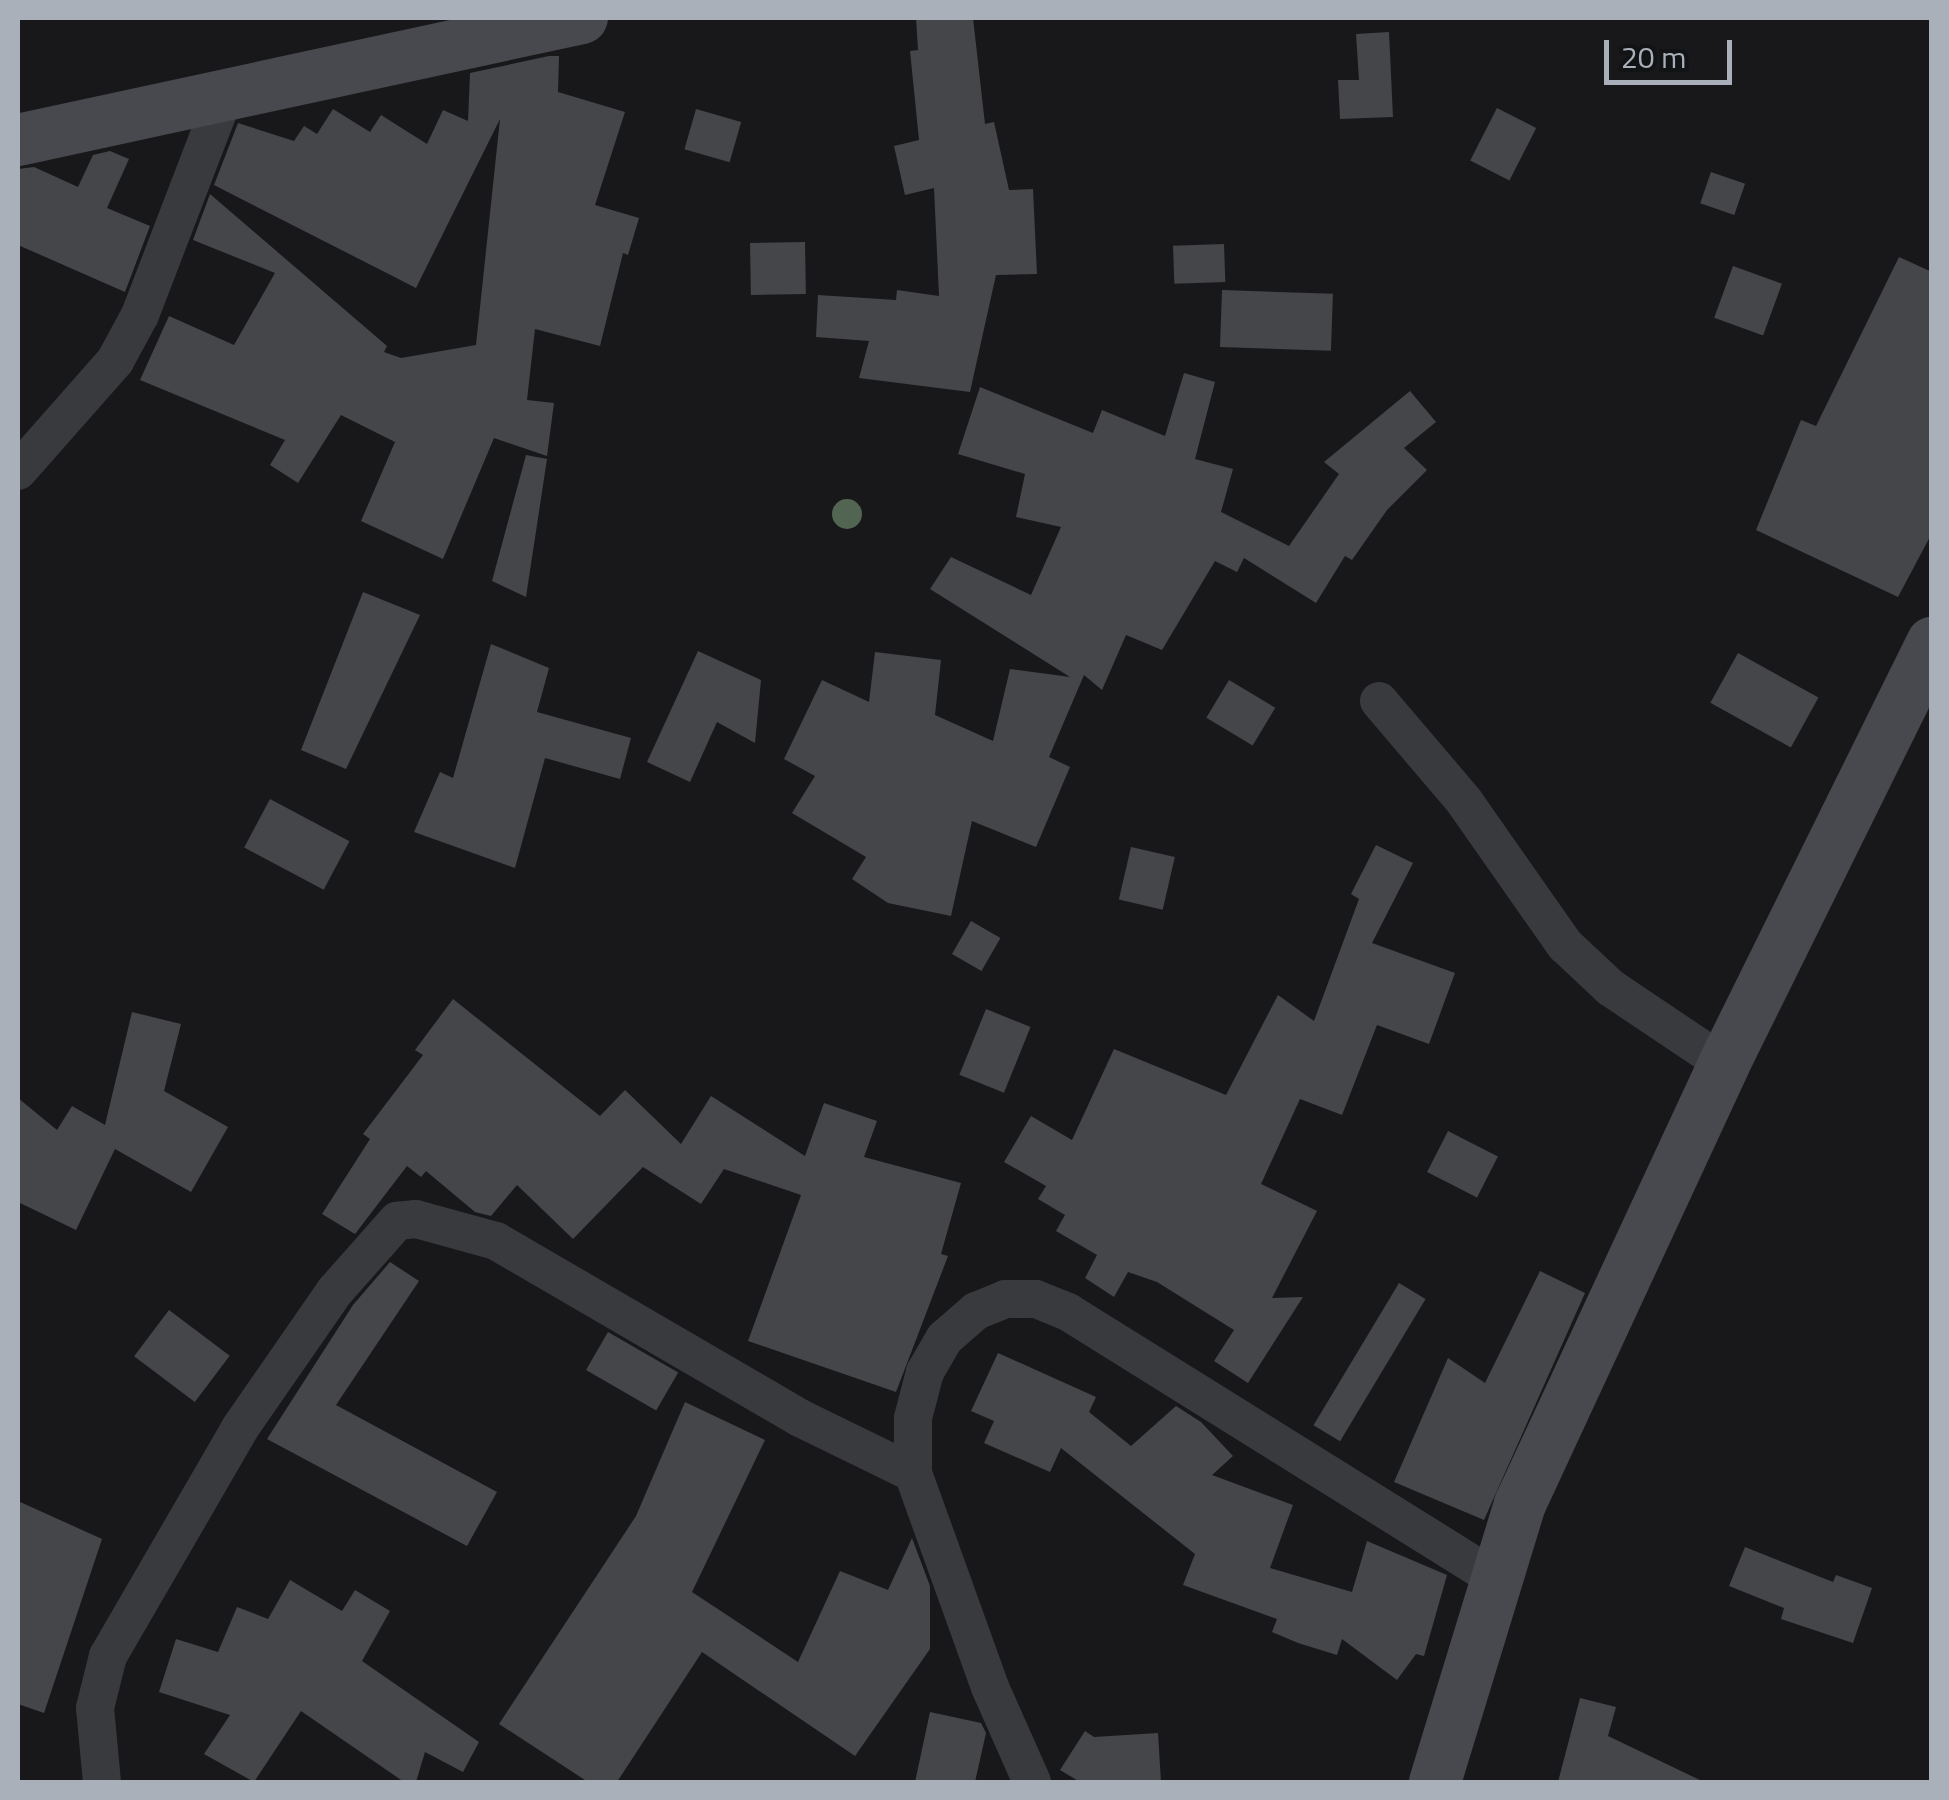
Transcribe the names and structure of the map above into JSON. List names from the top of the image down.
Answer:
{
  "scale_bar": "20 m"
}
